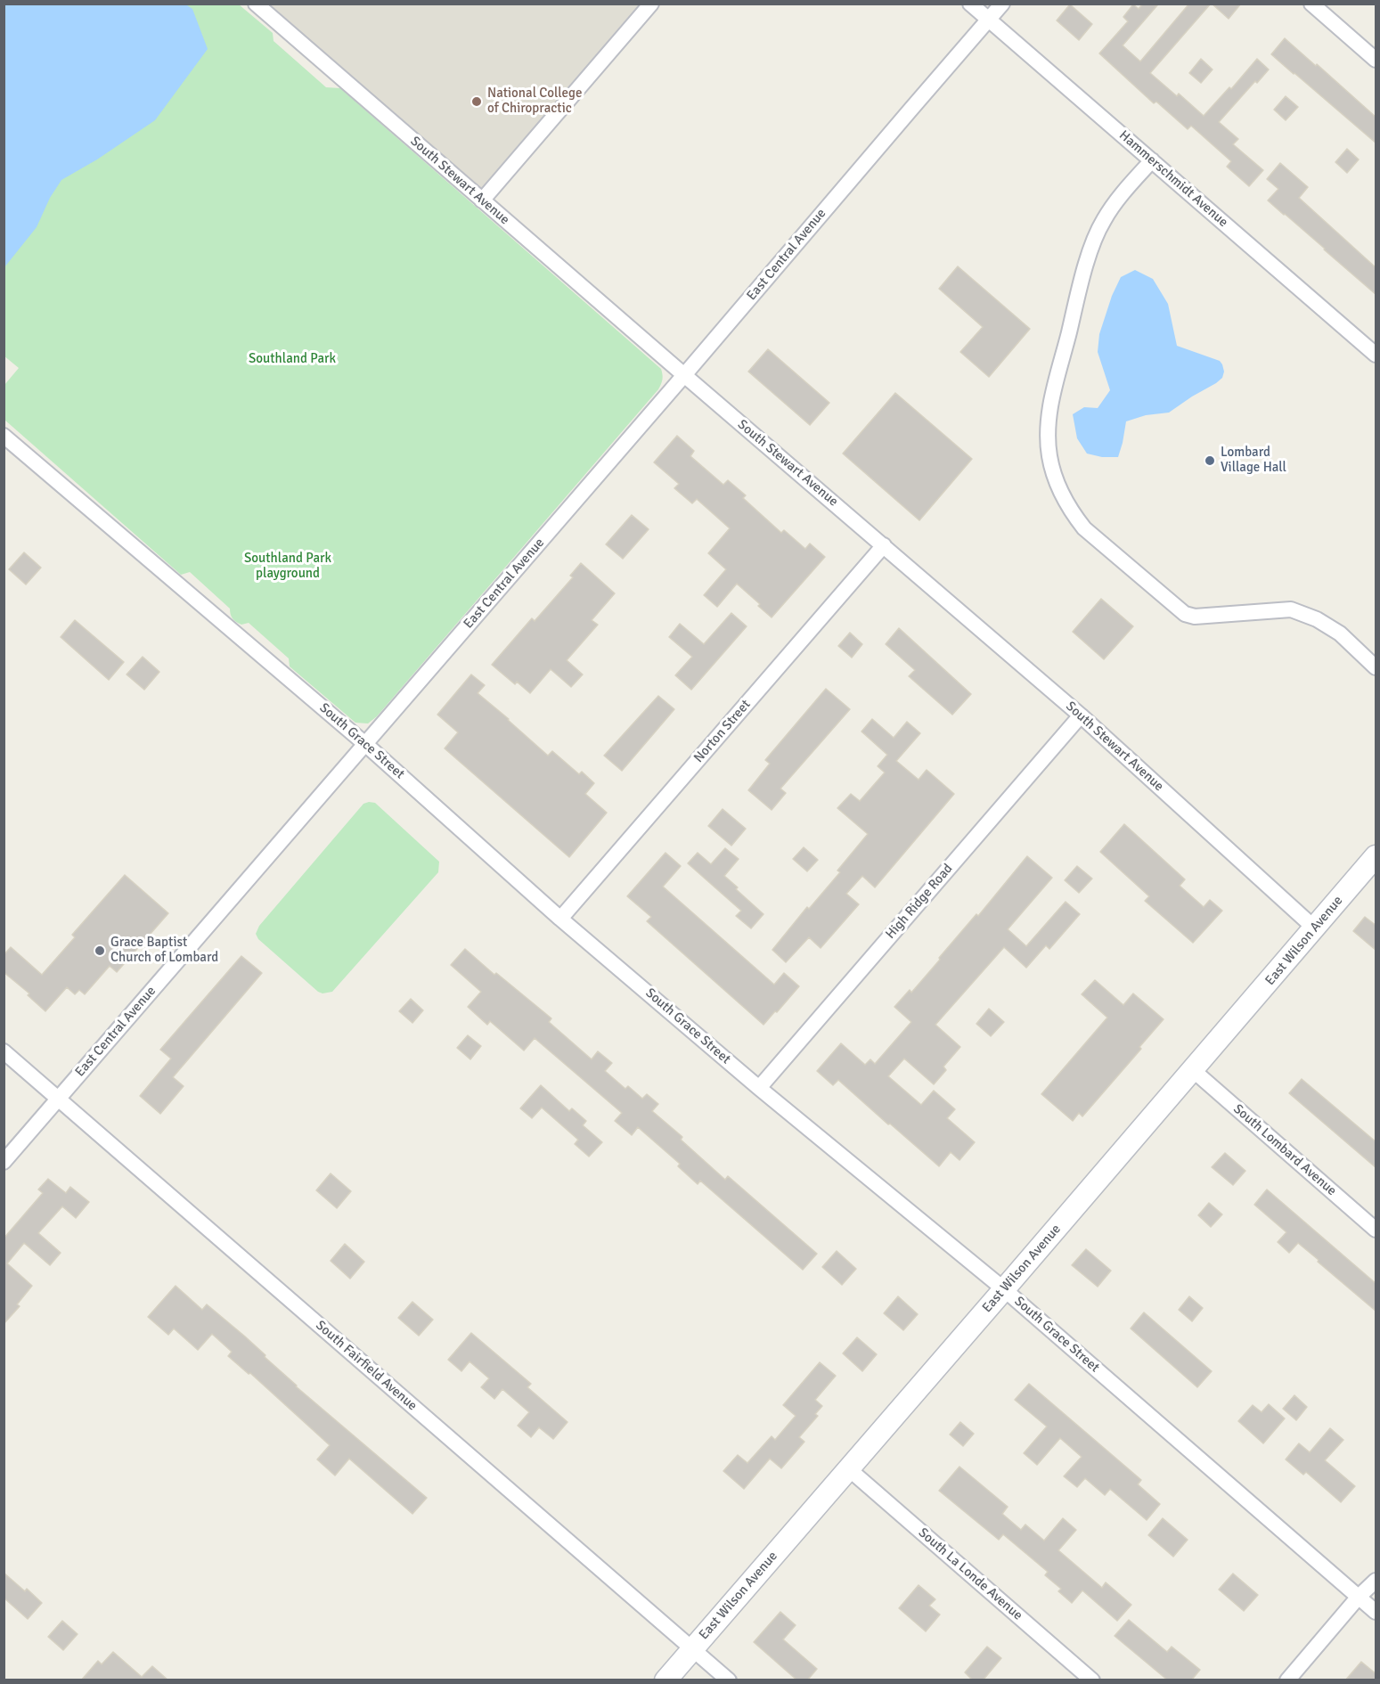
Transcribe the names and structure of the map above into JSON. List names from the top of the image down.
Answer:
{
  "streets": {
    "street": [
      "Hammerschmidt Avenue",
      "South Stewart Avenue",
      "East Central Avenue",
      "Norton Street",
      "South Grace Street",
      "High Ridge Road",
      "East Wilson Avenue",
      "South Lombard Avenue",
      "South Fairfield Avenue",
      "South La Londe Avenue"
    ]
  },
  "crossings": [
    ["Hammerschmidt Avenue", "East Central Avenue"],
    ["South Stewart Avenue", "East Central Avenue"],
    ["South Stewart Avenue", "Norton Street"],
    ["South Stewart Avenue", "High Ridge Road"],
    ["South Stewart Avenue", "East Wilson Avenue"],
    ["East Central Avenue", "South Grace Street"],
    ["East Central Avenue", "South Fairfield Avenue"],
    ["Norton Street", "South Grace Street"],
    ["South Grace Street", "High Ridge Road"],
    ["South Grace Street", "East Wilson Avenue"],
    ["East Wilson Avenue", "South Lombard Avenue"],
    ["East Wilson Avenue", "South Fairfield Avenue"],
    ["East Wilson Avenue", "South La Londe Avenue"]
  ],
  "parks": ["Southland Park", "Southland Park playground"],
  "places": ["National College of Chiropractic", "Lombard Village Hall", "Grace Baptist Church of Lombard"]
}
